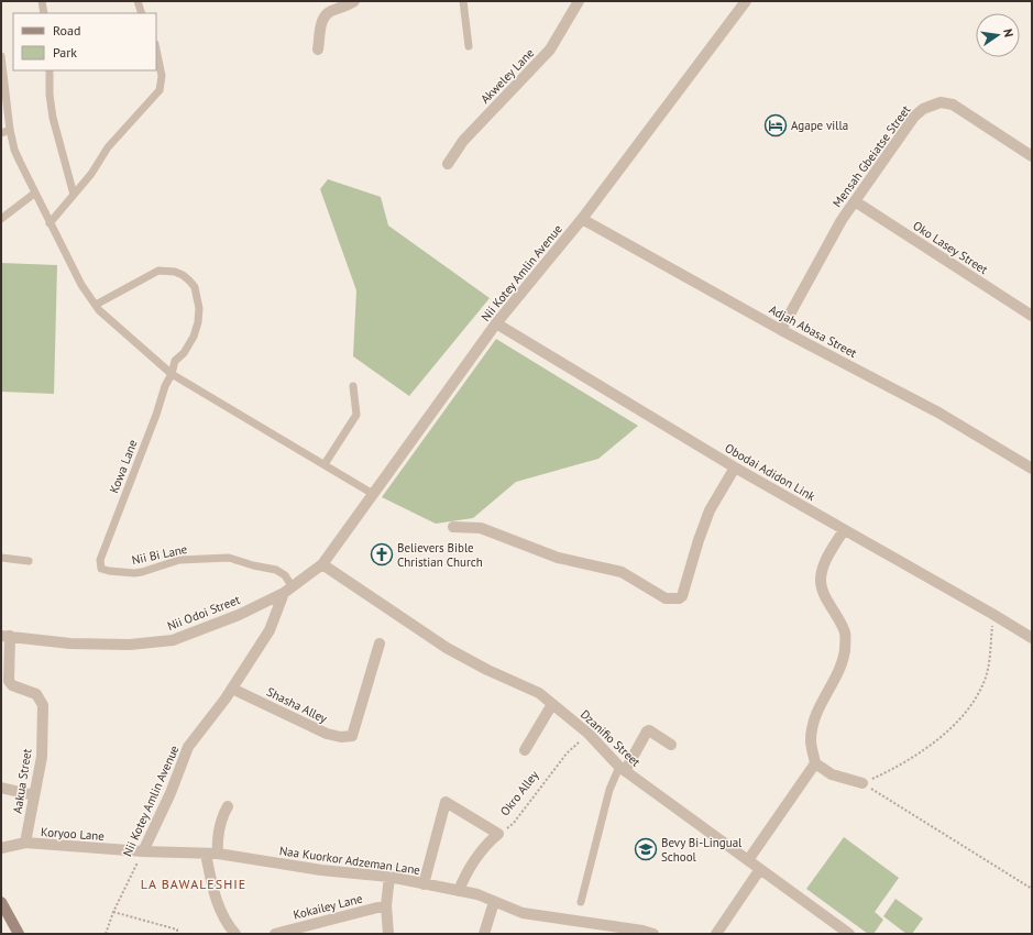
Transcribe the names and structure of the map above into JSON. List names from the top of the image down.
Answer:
{
  "streets": {
    "street": [
      "Akweley Lane",
      "Mensah Gbeiatse Street",
      "Oko Lasey Street",
      "Nii Kotey Amlin Avenue",
      "Adjah Abasa Street",
      "Obodai Adidon Link",
      "Nii Odoi Street",
      "Shasha Alley",
      "Dzanifio Street",
      "Aakua Street",
      "Koryoo Lane",
      "Naa Kuorkor Adzeman Lane",
      "Kokailey Lane"
    ],
    "lane": ["Kowa Lane", "Nii Bi Lane"],
    "path": ["Okro Alley"]
  },
  "crossings": [
    ["Mensah Gbeiatse Street", "Oko Lasey Street"],
    ["Mensah Gbeiatse Street", "Adjah Abasa Street"],
    ["Nii Kotey Amlin Avenue", "Adjah Abasa Street"],
    ["Nii Kotey Amlin Avenue", "Obodai Adidon Link"],
    ["Nii Kotey Amlin Avenue", "Nii Bi Lane"],
    ["Nii Kotey Amlin Avenue", "Nii Odoi Street"],
    ["Nii Kotey Amlin Avenue", "Shasha Alley"],
    ["Nii Kotey Amlin Avenue", "Dzanifio Street"],
    ["Nii Kotey Amlin Avenue", "Koryoo Lane"],
    ["Nii Kotey Amlin Avenue", "Naa Kuorkor Adzeman Lane"],
    ["Kowa Lane", "Nii Bi Lane"],
    ["Nii Bi Lane", "Nii Odoi Street"],
    ["Nii Odoi Street", "Dzanifio Street"],
    ["Nii Odoi Street", "Aakua Street"],
    ["Dzanifio Street", "Okro Alley"],
    ["Aakua Street", "Koryoo Lane"],
    ["Koryoo Lane", "Naa Kuorkor Adzeman Lane"]
  ],
  "districts": ["LA BAWALESHIE"],
  "places": {
    "hotel": ["Agape villa"],
    "church": ["Believers Bible Christian Church"],
    "school or university": ["Bevy Bi-Lingual School"]
  },
  "legend": ["Road", "Park"],
  "north": "right"
}
